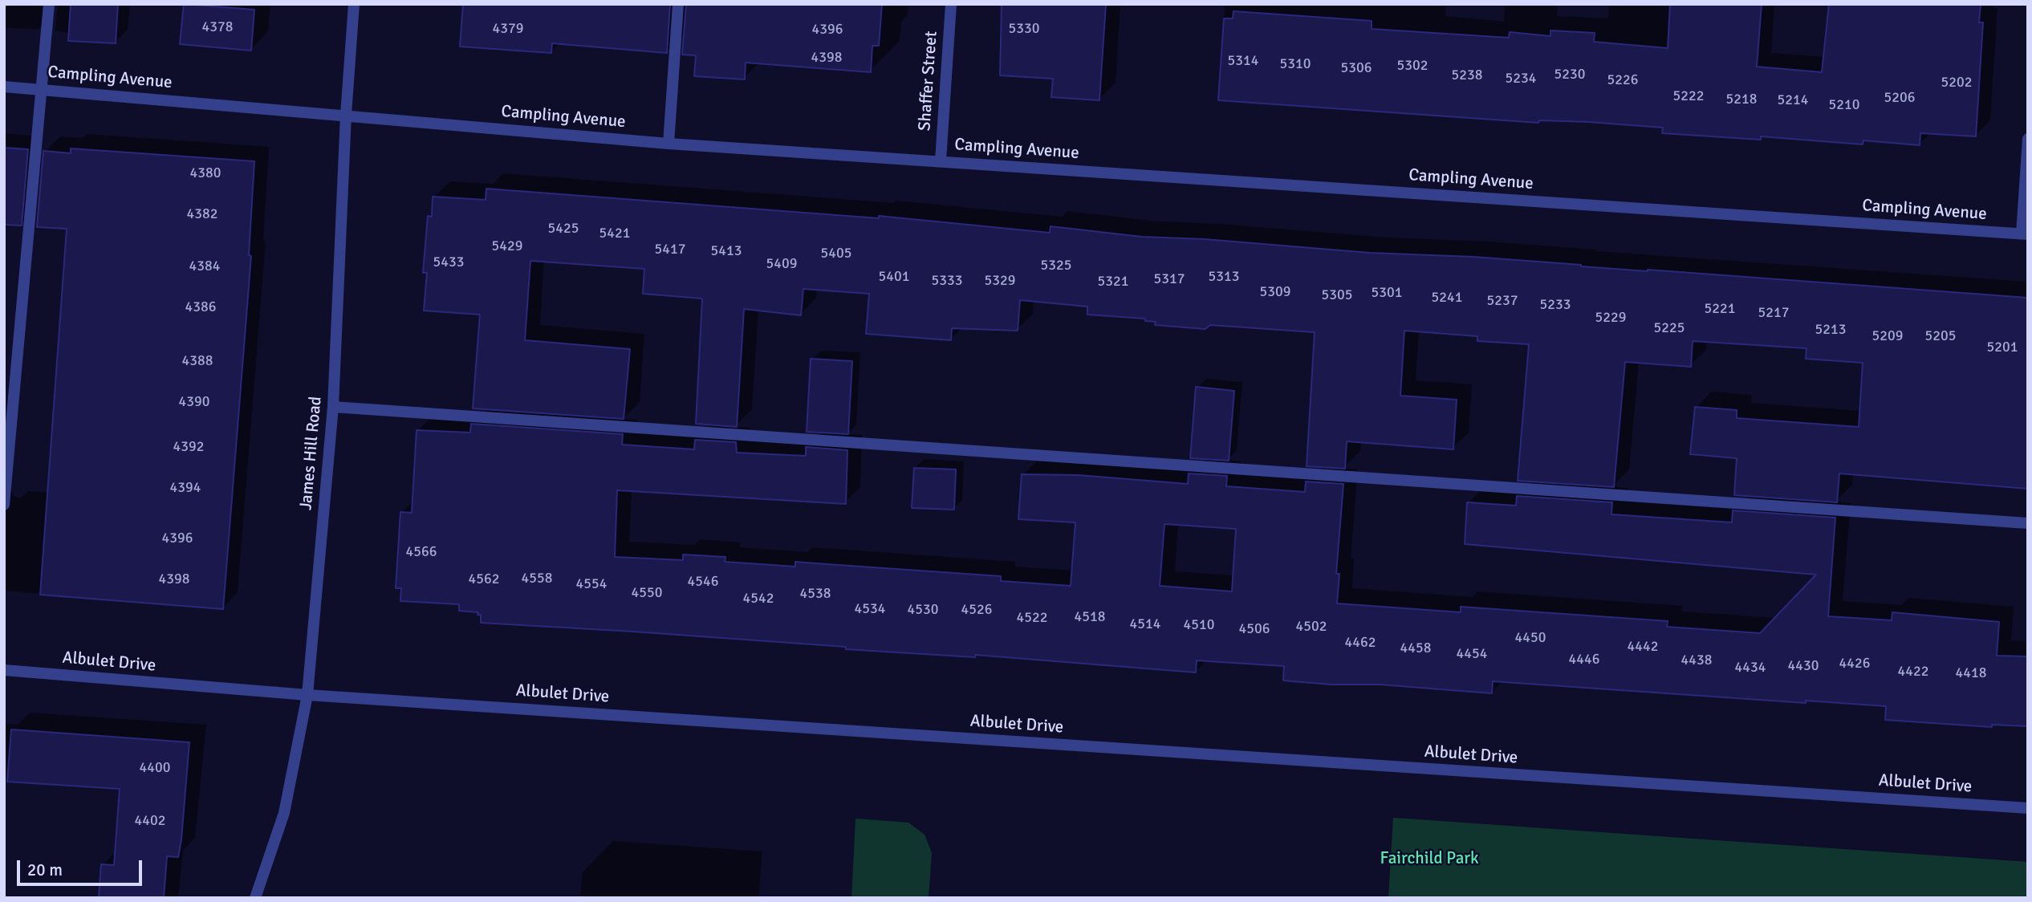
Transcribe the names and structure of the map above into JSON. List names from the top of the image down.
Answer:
{
  "streets": {
    "street": [
      "Campling Avenue",
      "Shaffer Street",
      "James Hill Road",
      "Albulet Drive"
    ]
  },
  "crossings": [
    ["Campling Avenue", "Shaffer Street"],
    ["Campling Avenue", "James Hill Road"],
    ["James Hill Road", "Albulet Drive"]
  ],
  "parks": ["Fairchild Park"],
  "house_numbers": [
    "4378",
    "4379",
    "5330",
    "4396",
    "4398",
    "5314",
    "5310",
    "5302",
    "5306",
    "5230",
    "5238",
    "5234",
    "5226",
    "5202",
    "5222",
    "5206",
    "5218",
    "5214",
    "5210",
    "4380",
    "4382",
    "5425",
    "5421",
    "5429",
    "5417",
    "5413",
    "5405",
    "5433",
    "5409",
    "5325",
    "4384",
    "5401",
    "5313",
    "5317",
    "5333",
    "5329",
    "5321",
    "5309",
    "5301",
    "5305",
    "5241",
    "5237",
    "5233",
    "4386",
    "5221",
    "5217",
    "5229",
    "5225",
    "5213",
    "5209",
    "5205",
    "5201",
    "4388",
    "4390",
    "4392",
    "4394",
    "4396",
    "4566",
    "4558",
    "4398",
    "4562",
    "4546",
    "4554",
    "4550",
    "4538",
    "4542",
    "4534",
    "4530",
    "4526",
    "4518",
    "4522",
    "4514",
    "4510",
    "4502",
    "4506",
    "4450",
    "4462",
    "4442",
    "4458",
    "4454",
    "4446",
    "4438",
    "4426",
    "4430",
    "4434",
    "4422",
    "4418",
    "4400",
    "4402"
  ],
  "scale_bar": "20 m"
}
